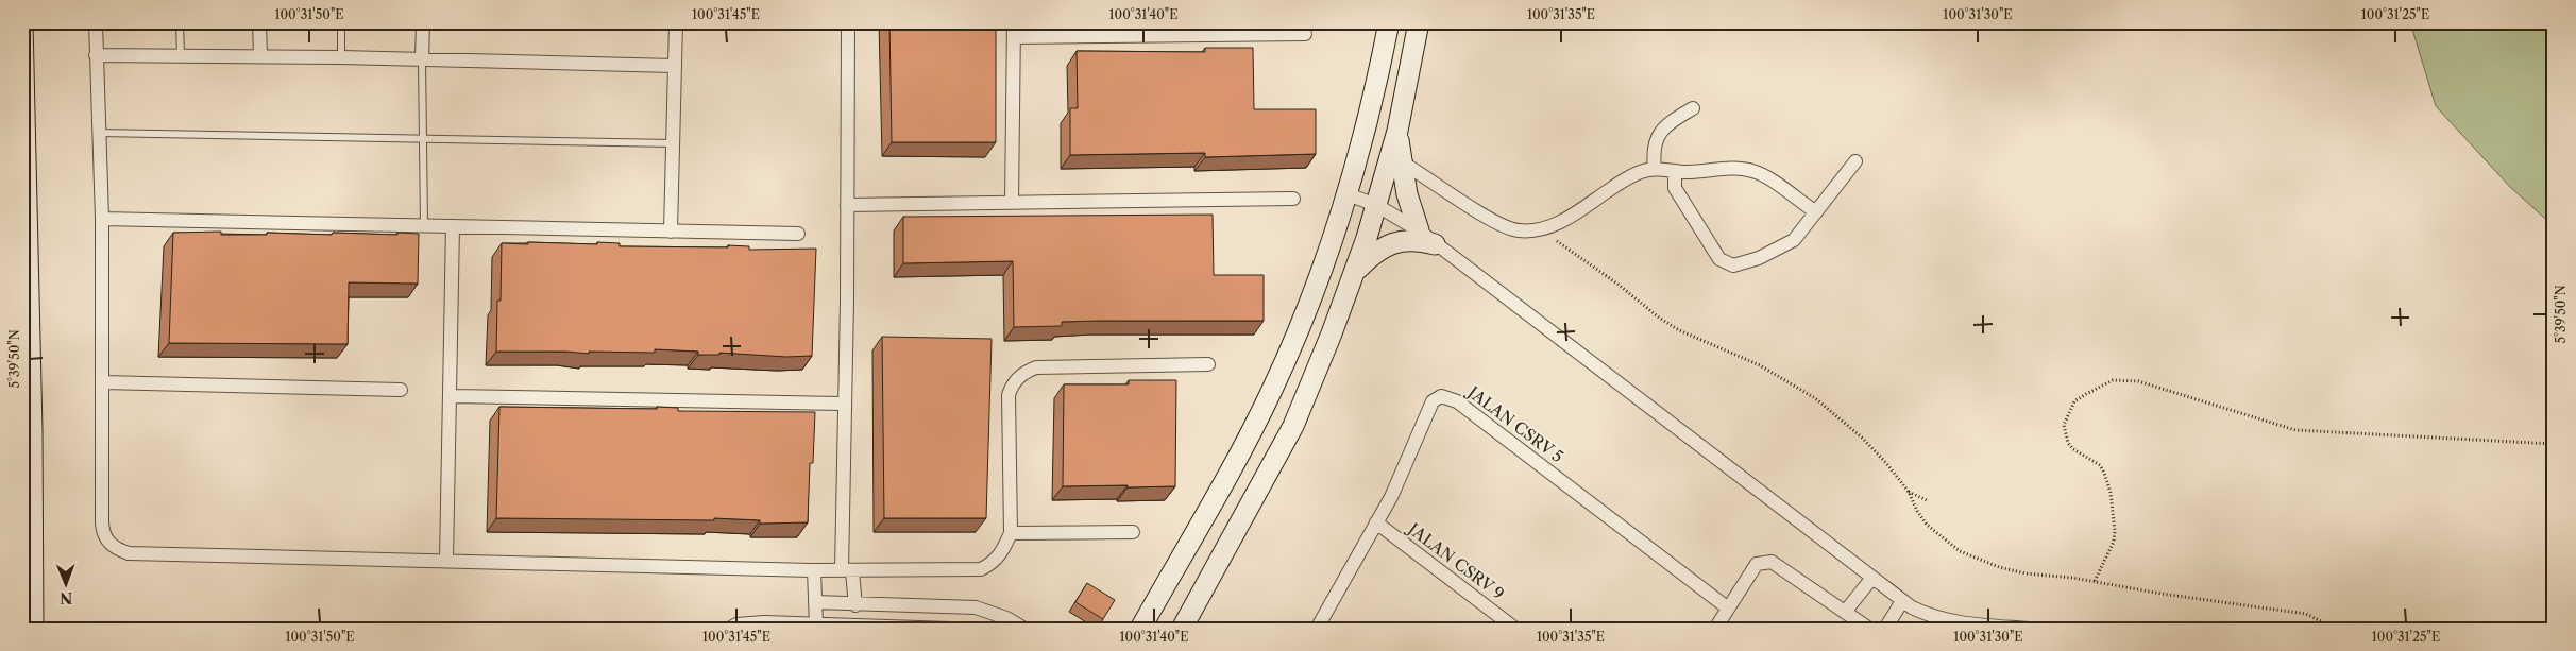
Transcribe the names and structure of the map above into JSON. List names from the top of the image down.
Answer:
{
  "streets": {
    "street": ["JALAN CSRV 5", "JALAN CSRV 9"]
  },
  "crossings": [
    ["JALAN CSRV 5", "JALAN CSRV 9"]
  ],
  "north": "bottom",
  "coordinates": [
    "100°31'50\"E",
    "100°31'45\"E",
    "100°31'40\"E",
    "100°31'35\"E",
    "100°31'30\"E",
    "100°31'25\"E",
    "5°39'50\"N"
  ]
}
